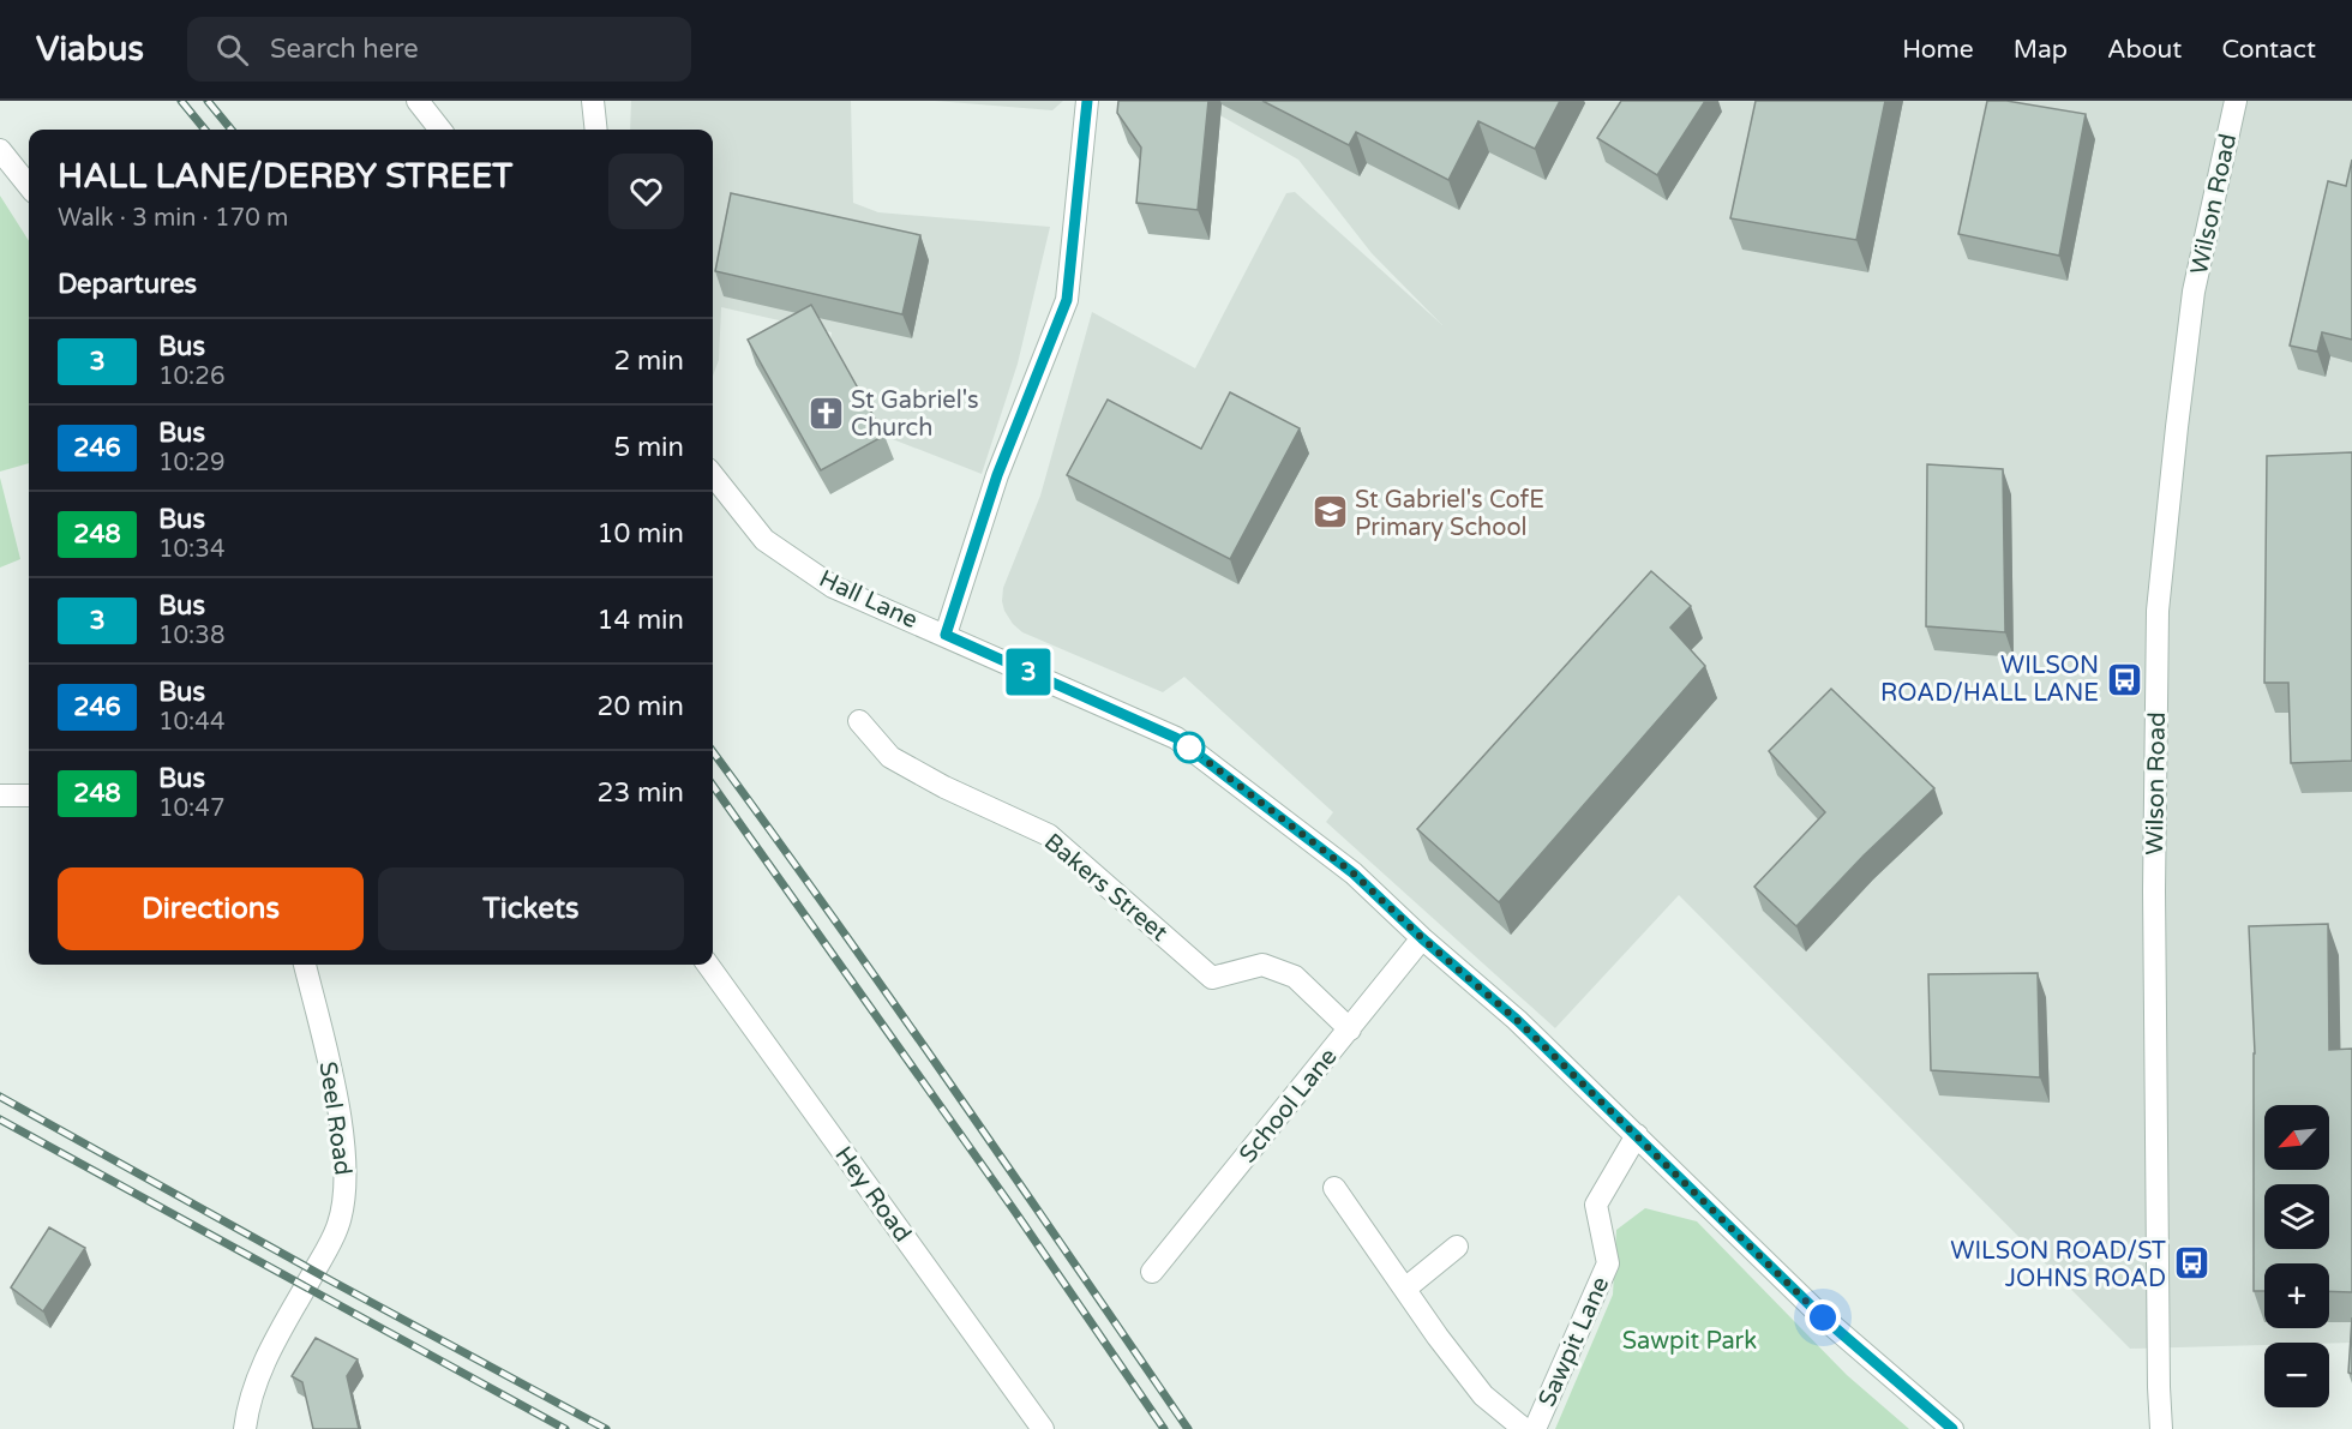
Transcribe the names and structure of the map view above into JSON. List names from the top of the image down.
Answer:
{
  "streets": {
    "street": [
      "Wilson Road",
      "Hall Lane",
      "Bakers Street",
      "School Lane",
      "Seel Road",
      "Hey Road",
      "Sawpit Lane"
    ]
  },
  "crossings": [
    ["Hall Lane", "School Lane"],
    ["Hall Lane", "Sawpit Lane"],
    ["Bakers Street", "School Lane"]
  ],
  "parks": ["Sawpit Park"],
  "places": {
    "church": ["St Gabriel's Church"],
    "school or university": ["St Gabriel's CofE Primary School"],
    "bus stop": ["WILSON ROAD/HALL LANE", "WILSON ROAD/ST JOHNS ROAD"]
  },
  "lines": ["bus line 3"],
  "north": "bottom left",
  "page": {
    "header": "Viabus",
    "search": "Search here",
    "nav": [
      "Home",
      "Map",
      "About",
      "Contact"
    ],
    "on_map": "3",
    "heading": [
      ["HALL LANE/DERBY STREET", "Walk · 3 min · 170 m"],
      "Departures"
    ],
    "list": [
      {
        "mark": "3",
        "name": "Bus",
        "note": "10:26",
        "value": "2 min"
      },
      {
        "mark": "246",
        "name": "Bus",
        "note": "10:29",
        "value": "5 min"
      },
      {
        "mark": "248",
        "name": "Bus",
        "note": "10:34",
        "value": "10 min"
      },
      {
        "mark": "3",
        "name": "Bus",
        "note": "10:38",
        "value": "14 min"
      },
      {
        "mark": "246",
        "name": "Bus",
        "note": "10:44",
        "value": "20 min"
      },
      {
        "mark": "248",
        "name": "Bus",
        "note": "10:47",
        "value": "23 min"
      }
    ],
    "buttons": ["Directions", "Tickets"],
    "map_buttons": ["+", "−"]
  }
}
